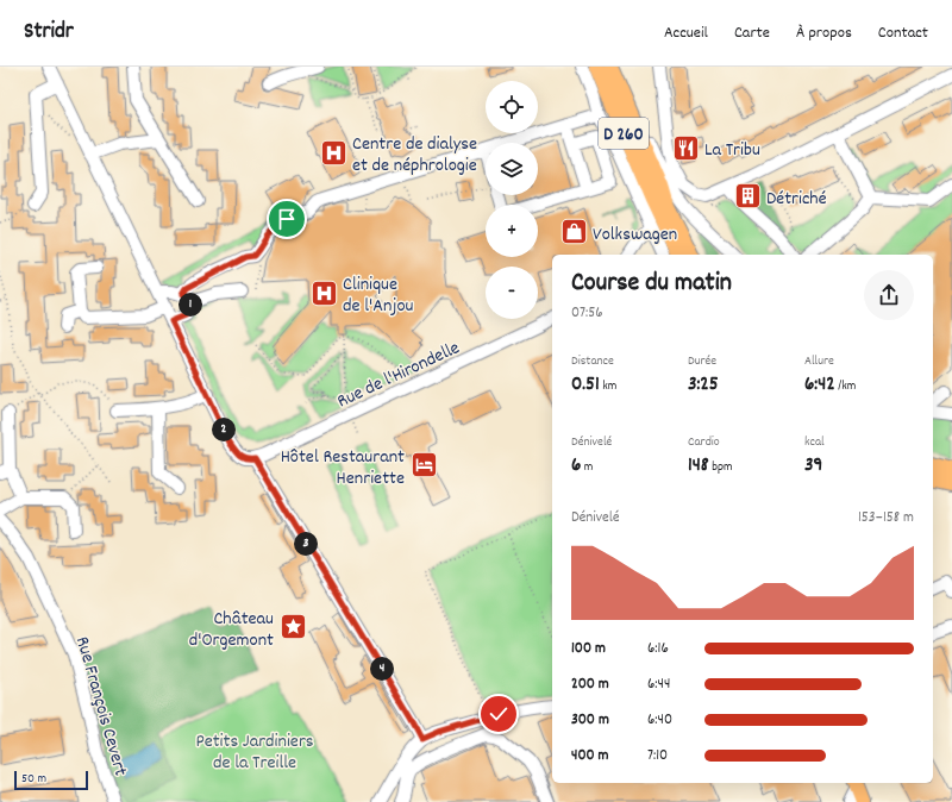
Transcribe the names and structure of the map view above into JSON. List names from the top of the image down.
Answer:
{
  "streets": {
    "main road": ["D 260"],
    "street": ["Rue de l'Hirondelle", "Rue François Cevert"]
  },
  "parks": ["Petits Jardiniers de la Treille"],
  "places": {
    "restaurant": ["La Tribu"],
    "hospital": ["Centre de dialyse et de néphrologie", "Clinique de l'Anjou"],
    "building": ["Détriché"],
    "shop": ["Volkswagen"],
    "hotel": ["Hôtel Restaurant Henriette"],
    "place": ["Château d'Orgemont"]
  },
  "scale_bar": "50 m",
  "page": {
    "header": "Stridr",
    "nav": [
      "Accueil",
      "Carte",
      "À propos",
      "Contact"
    ],
    "map_buttons": ["+", "−"],
    "heading": ["Course du matin", "07:56"],
    "pins": [
      "1",
      "2",
      "3",
      "4"
    ],
    "stats": [
      ["Distance", "0.51 km"],
      ["Durée", "3:25"],
      ["Allure", "6:42 /km"],
      ["Dénivelé", "6 m"],
      ["Cardio", "148 bpm"],
      ["kcal", "39"]
    ],
    "chart": ["Dénivelé", "153–158 m"],
    "list": [
      {
        "name": "100 m",
        "note": "6:16"
      },
      {
        "name": "200 m",
        "note": "6:44"
      },
      {
        "name": "300 m",
        "note": "6:40"
      },
      {
        "name": "400 m",
        "note": "7:10"
      }
    ],
    "scale": "50 m"
  }
}
